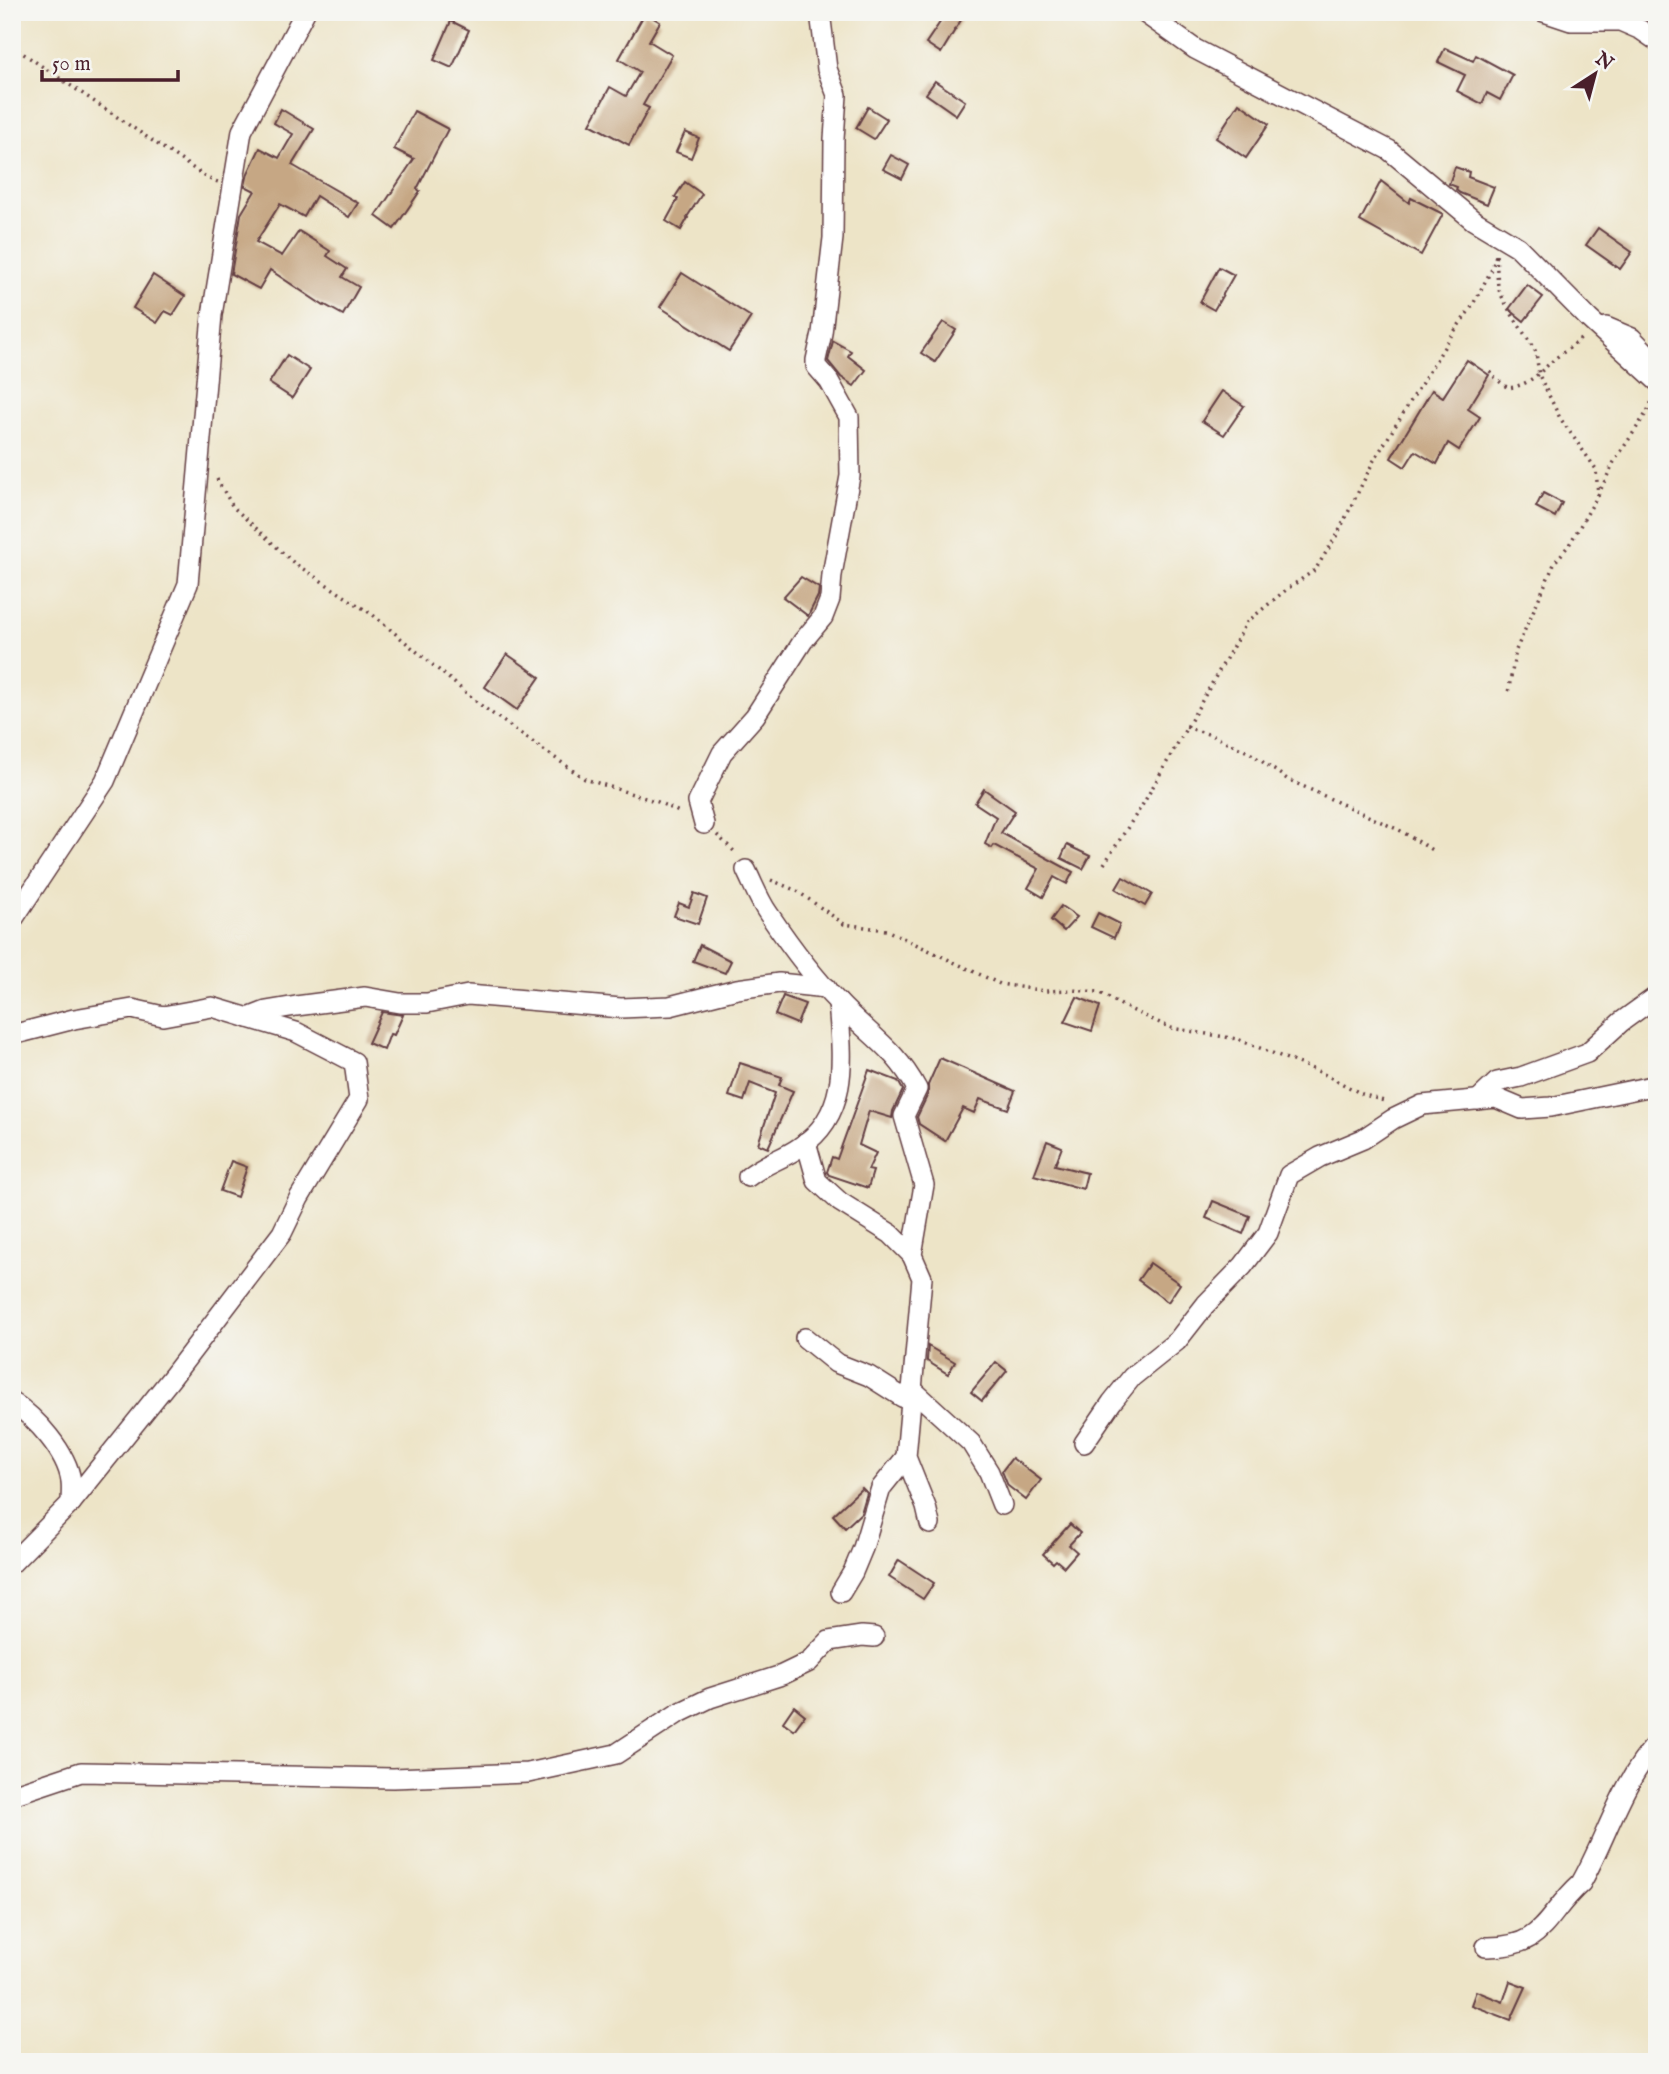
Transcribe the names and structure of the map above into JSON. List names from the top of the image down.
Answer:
{
  "scale_bar": "50 m",
  "north": "top right"
}
